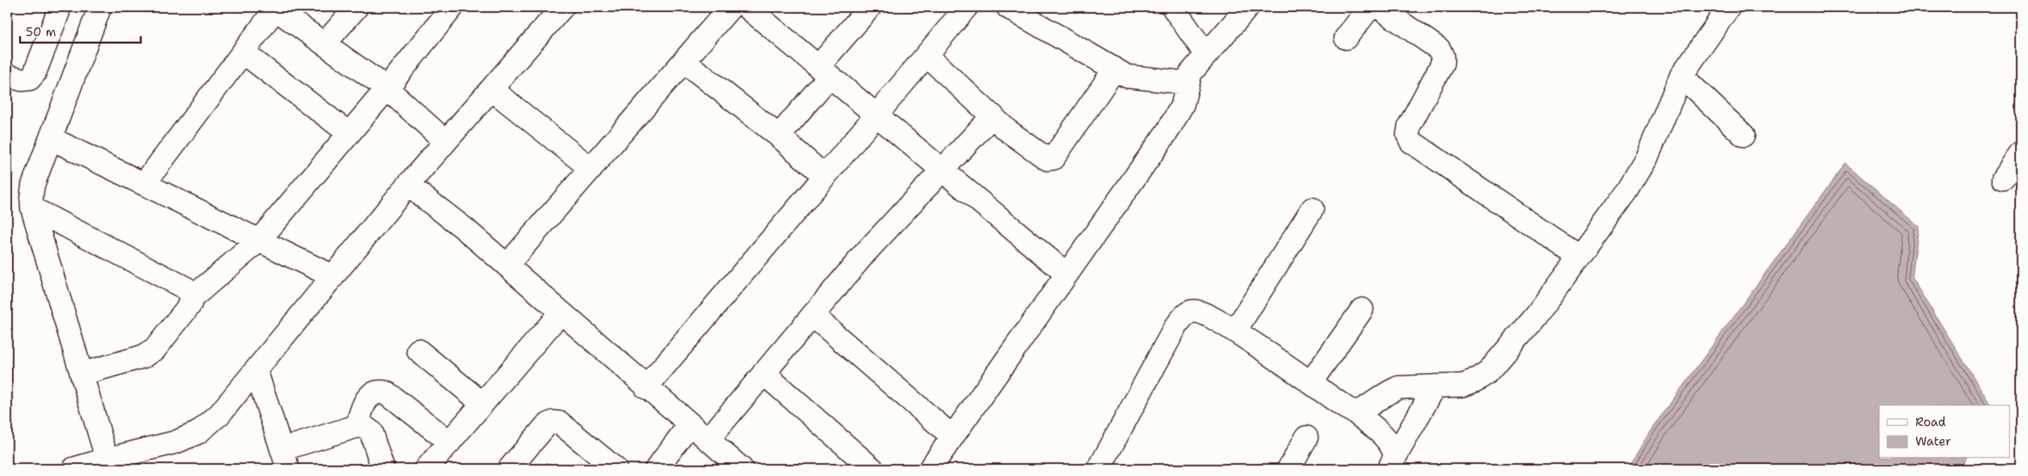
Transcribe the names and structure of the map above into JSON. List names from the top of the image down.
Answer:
{
  "legend": ["Road", "Water"],
  "scale_bar": "50 m"
}
